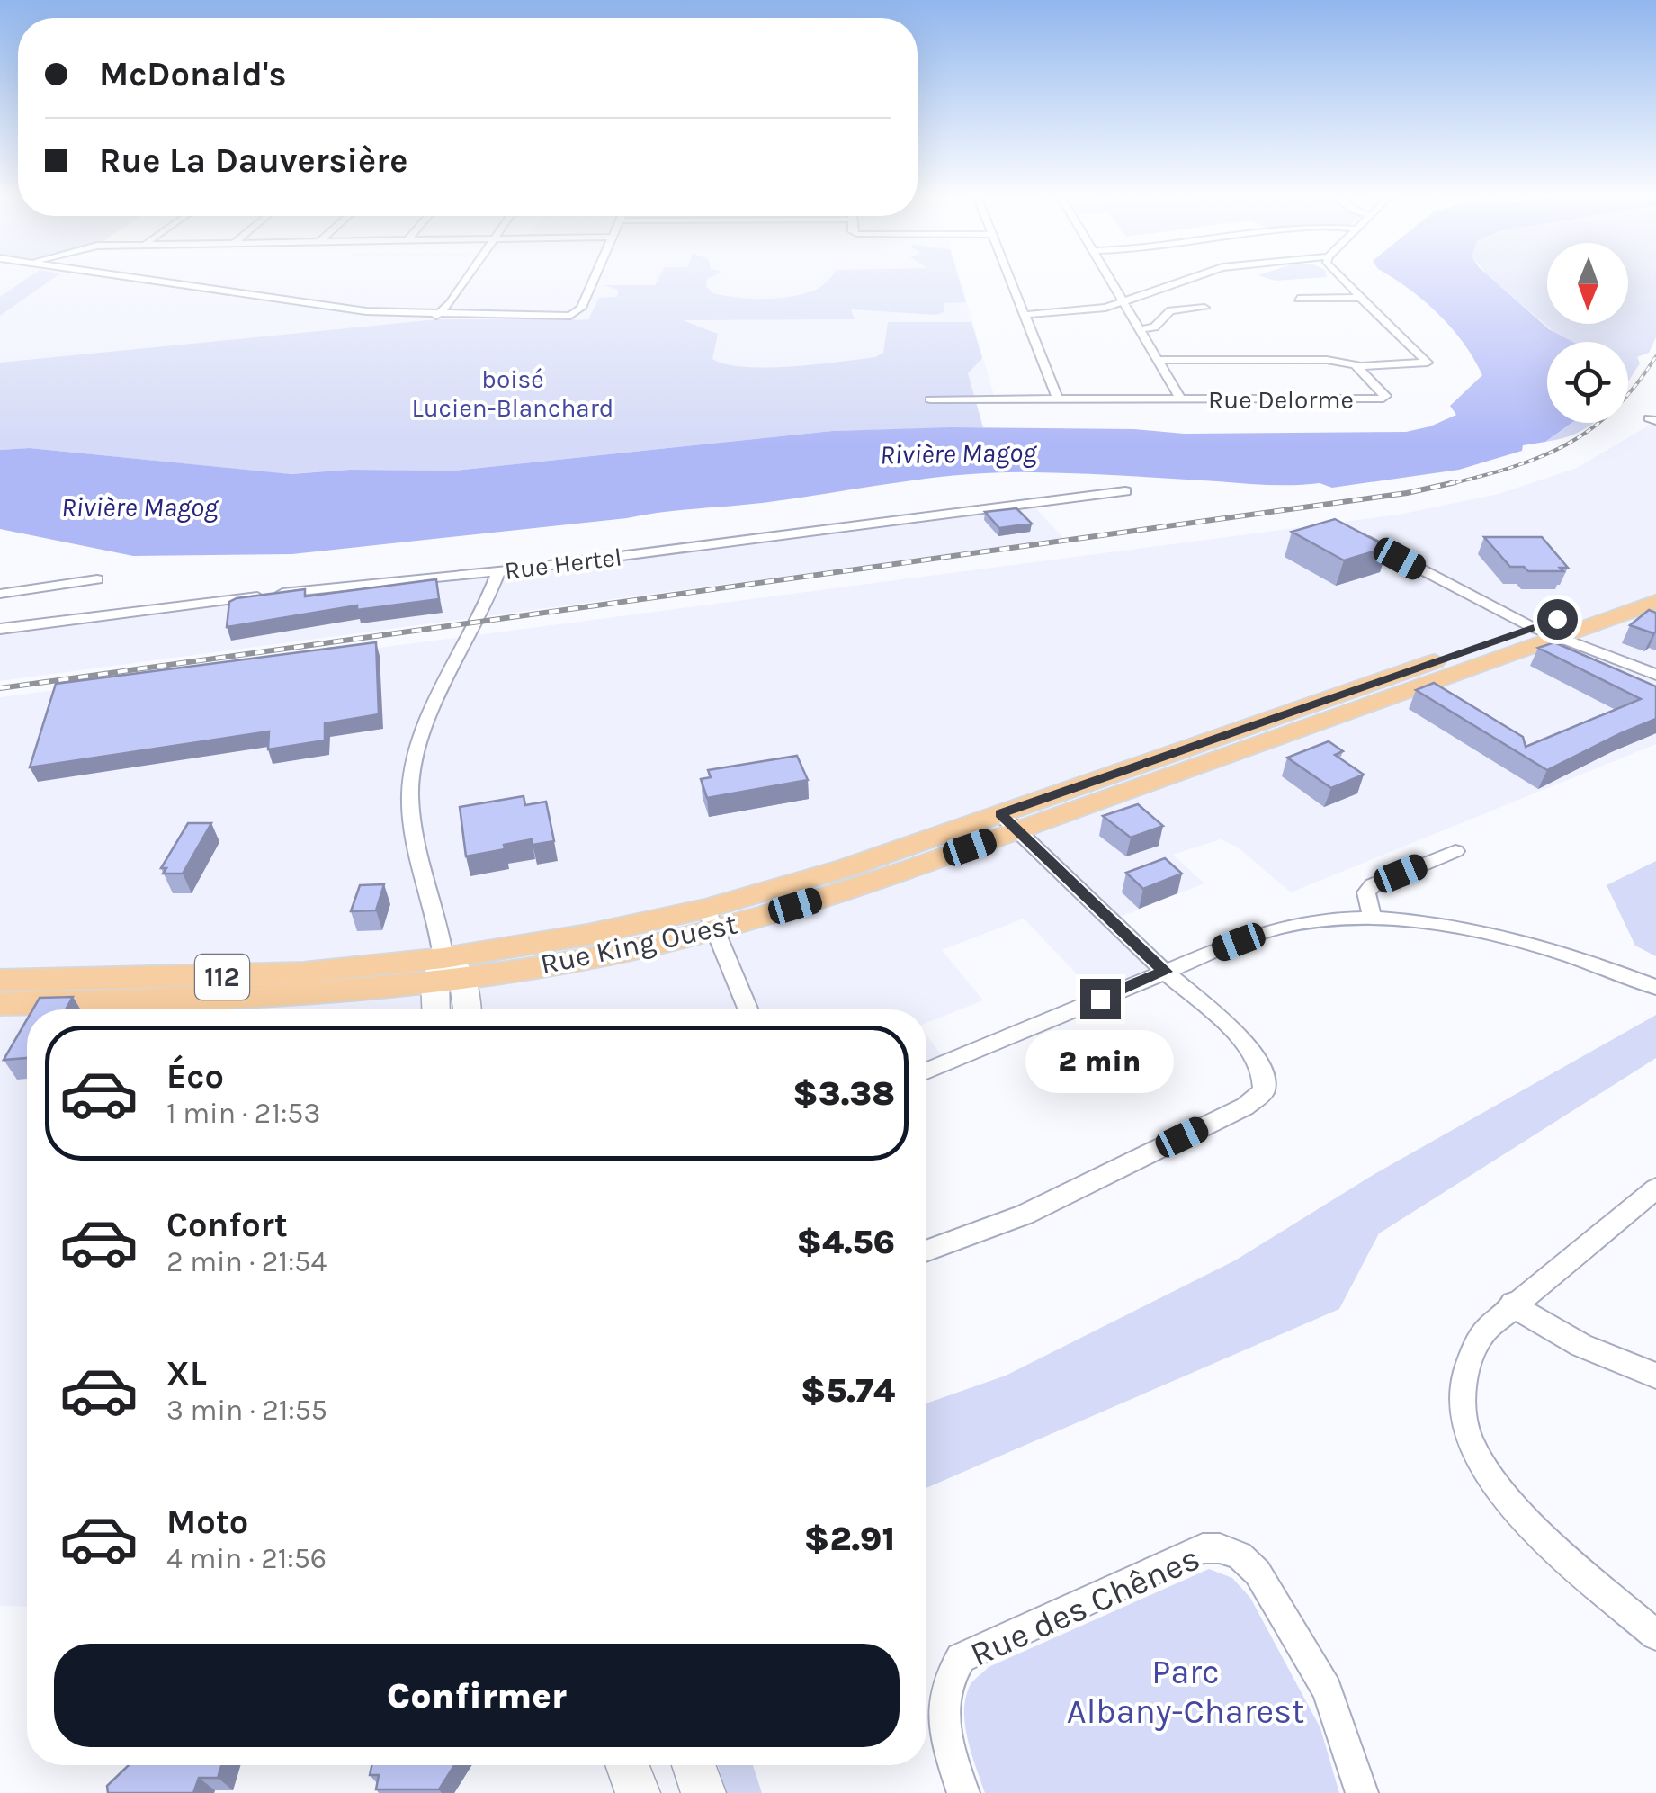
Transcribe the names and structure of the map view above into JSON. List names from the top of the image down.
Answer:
{
  "streets": {
    "main road": ["Rue King Ouest", "112"],
    "street": ["Rue Delorme", "Rue Hertel", "Rue des Chênes"]
  },
  "water": ["Rivière Magog"],
  "parks": ["boisé Lucien-Blanchard", "Parc Albany-Charest"],
  "north": "bottom",
  "page": {
    "banner": ["McDonald's", "Rue La Dauversière"],
    "list": [
      {
        "name": "Éco",
        "note": "1 min · 21:53",
        "value": "$3.38"
      },
      {
        "name": "Confort",
        "note": "2 min · 21:54",
        "value": "$4.56"
      },
      {
        "name": "XL",
        "note": "3 min · 21:55",
        "value": "$5.74"
      },
      {
        "name": "Moto",
        "note": "4 min · 21:56",
        "value": "$2.91"
      }
    ],
    "bubble": "2 min",
    "buttons": "Confirmer"
  }
}
